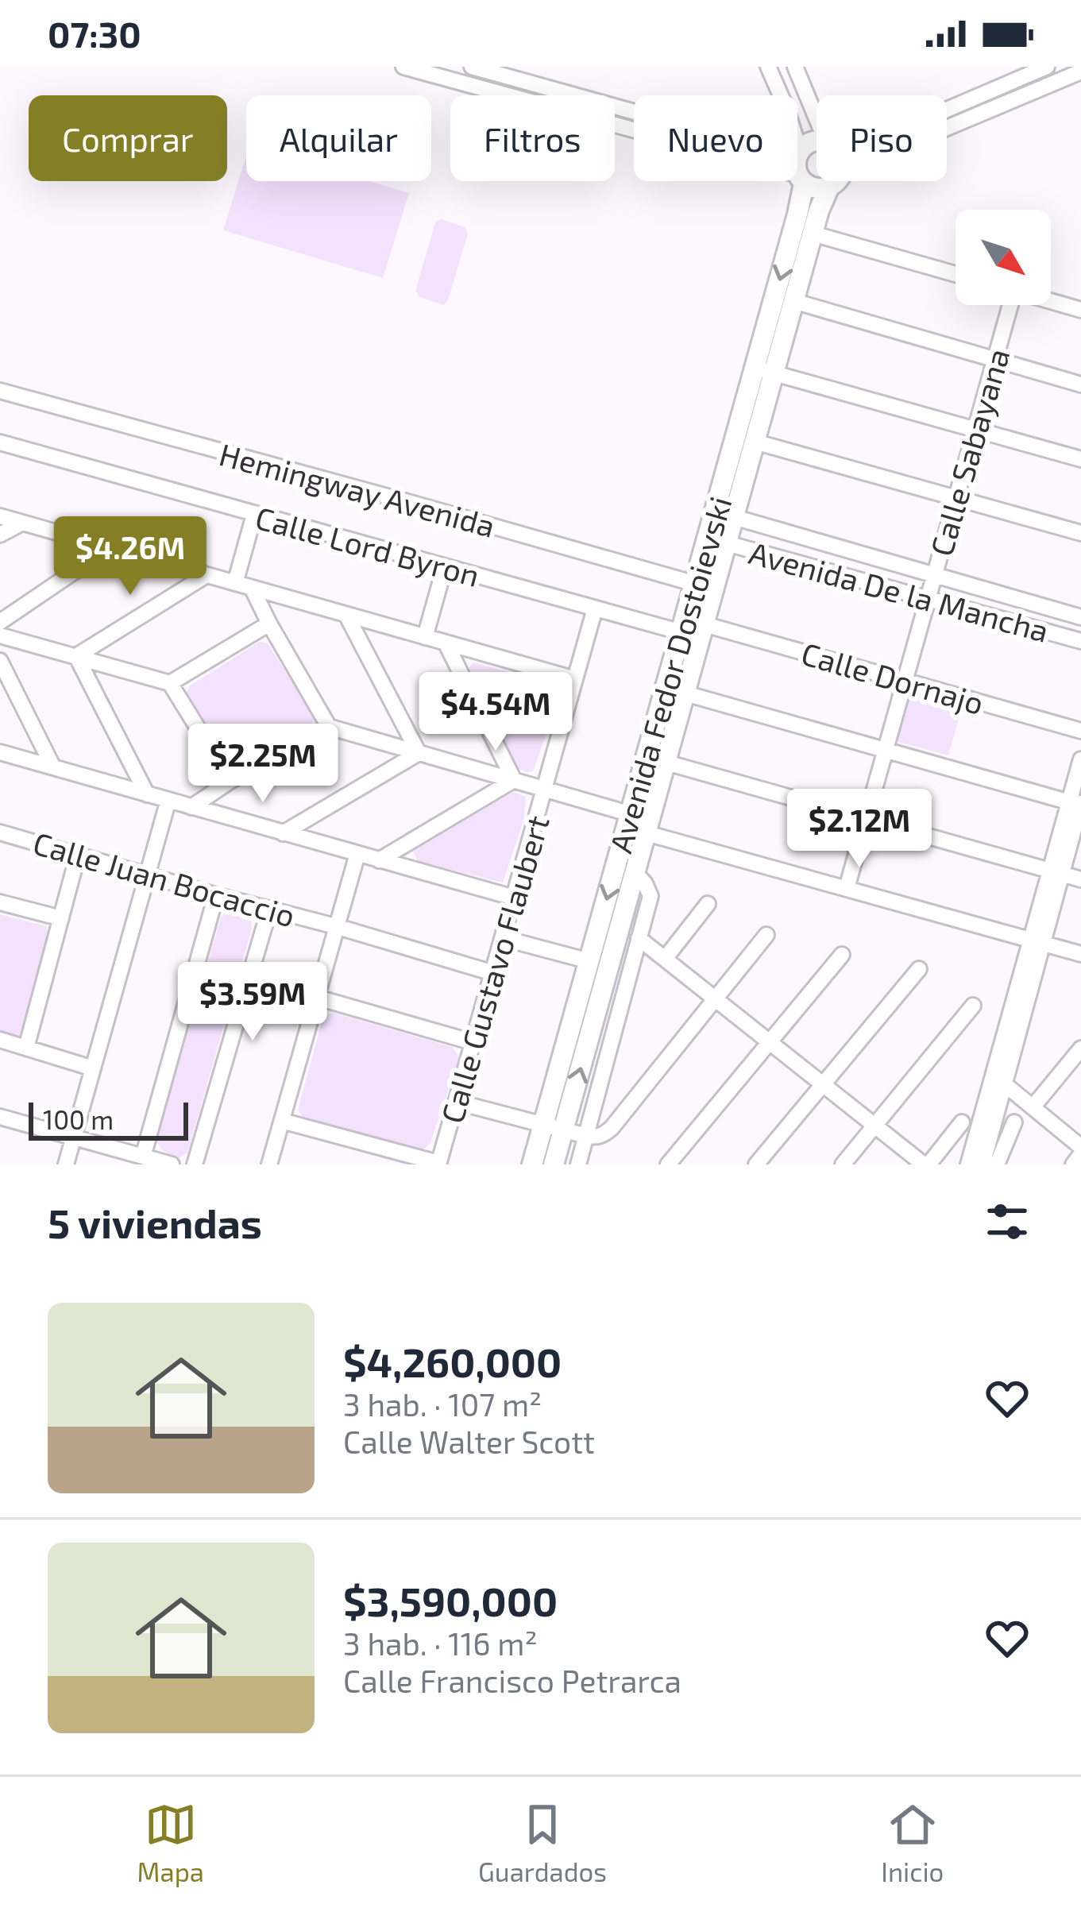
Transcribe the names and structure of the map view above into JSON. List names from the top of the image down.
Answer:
{
  "streets": {
    "main road": ["Avenida Fedor Dostoievski"],
    "street": [
      "Calle Sabayana",
      "Hemingway Avenida",
      "Calle Lord Byron",
      "Avenida De la Mancha",
      "Calle Dornajo",
      "Calle Juan Bocaccio",
      "Calle Gustavo Flaubert"
    ]
  },
  "crossings": [
    ["Calle Sabayana", "Avenida De la Mancha"],
    ["Calle Sabayana", "Calle Dornajo"],
    ["Hemingway Avenida", "Avenida Fedor Dostoievski"],
    ["Calle Lord Byron", "Avenida Fedor Dostoievski"],
    ["Calle Lord Byron", "Calle Gustavo Flaubert"],
    ["Avenida De la Mancha", "Avenida Fedor Dostoievski"],
    ["Avenida Fedor Dostoievski", "Calle Dornajo"],
    ["Calle Juan Bocaccio", "Calle Gustavo Flaubert"]
  ],
  "scale_bar": "100 m",
  "north": "bottom right",
  "page": {
    "status": "07:30",
    "chip": [
      "Comprar",
      "Alquilar",
      "Filtros",
      "Nuevo",
      "Piso"
    ],
    "price": [
      "$4.26M",
      "$4.54M",
      "$2.25M",
      "$2.12M",
      "$3.59M"
    ],
    "scale": "100 m",
    "heading": "5 viviendas",
    "list": [
      {
        "name": "$4,260,000",
        "note": "3 hab. · 107 m² · Calle Walter Scott"
      },
      {
        "name": "$3,590,000",
        "note": "3 hab. · 116 m² · Calle Francisco Petrarca"
      }
    ],
    "tabs": ["Mapa", "Guardados", "Inicio"]
  }
}
